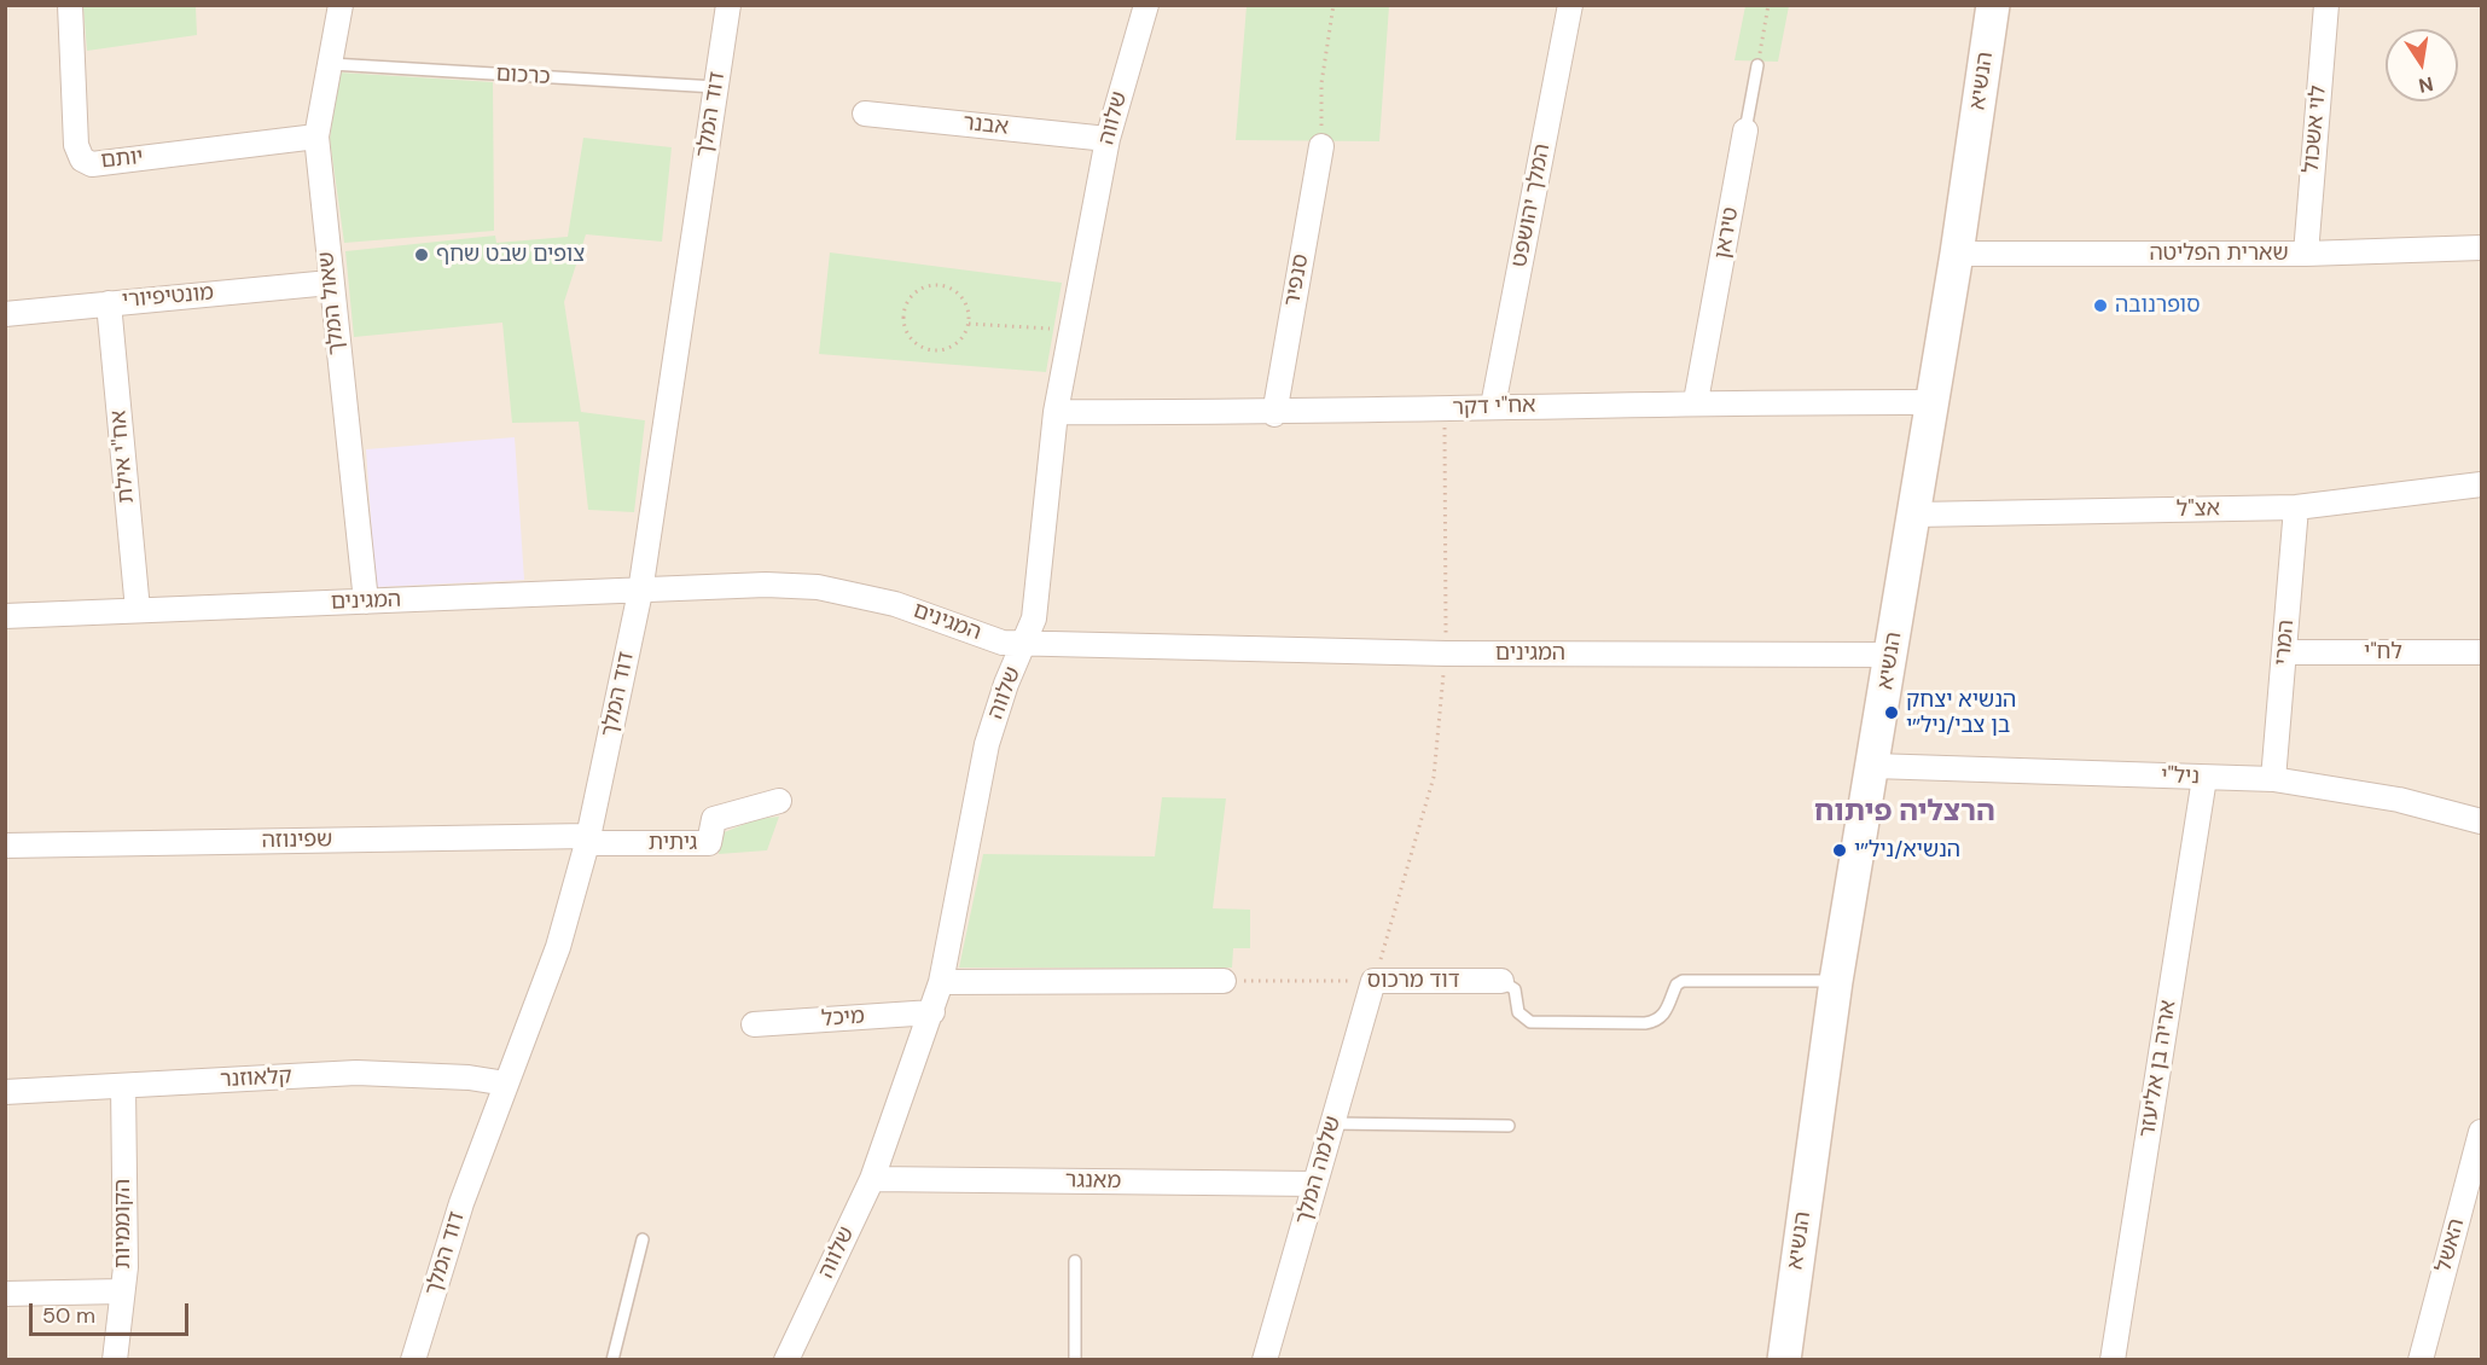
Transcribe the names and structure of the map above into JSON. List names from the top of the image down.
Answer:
{
  "streets": {
    "street": [
      "הנשיא",
      "דוד המלך",
      "שלווה",
      "אבנר",
      "לוי אשכול",
      "יותם",
      "המלך יהושפט",
      "טיראן",
      "שארית הפליטה",
      "סנפיר",
      "מונטיפיורי",
      "שאול המלך",
      "אח\"י דקר",
      "אח''י אילת",
      "אצ\"ל",
      "המגינים",
      "המרי",
      "לח\"י",
      "ניל\"י",
      "שפינוזה",
      "גיתית",
      "דוד מרכוס",
      "מיכל",
      "אריה בן אליעזר",
      "קלאוזנר",
      "שלמה המלך",
      "מאנגר",
      "הקוממיות",
      "האשל"
    ],
    "lane": ["כרכום"]
  },
  "crossings": [
    ["כרכום", "דוד המלך"],
    ["כרכום", "שאול המלך"],
    ["הנשיא", "שארית הפליטה"],
    ["הנשיא", "אח\"י דקר"],
    ["הנשיא", "אצ\"ל"],
    ["הנשיא", "המגינים"],
    ["הנשיא", "ניל\"י"],
    ["הנשיא", "דוד מרכוס"],
    ["דוד המלך", "המגינים"],
    ["דוד המלך", "שפינוזה"],
    ["דוד המלך", "גיתית"],
    ["דוד המלך", "קלאוזנר"],
    ["שלווה", "אבנר"],
    ["שלווה", "אח\"י דקר"],
    ["שלווה", "המגינים"],
    ["שלווה", "מיכל"],
    ["שלווה", "מאנגר"],
    ["לוי אשכול", "שארית הפליטה"],
    ["יותם", "שאול המלך"],
    ["המלך יהושפט", "אח\"י דקר"],
    ["טיראן", "אח\"י דקר"],
    ["סנפיר", "אח\"י דקר"],
    ["מונטיפיורי", "שאול המלך"],
    ["מונטיפיורי", "אח''י אילת"],
    ["שאול המלך", "המגינים"],
    ["אח''י אילת", "המגינים"],
    ["אצ\"ל", "המרי"],
    ["המרי", "לח\"י"],
    ["המרי", "ניל\"י"],
    ["ניל\"י", "אריה בן אליעזר"],
    ["שפינוזה", "גיתית"],
    ["דוד מרכוס", "שלמה המלך"],
    ["קלאוזנר", "הקוממיות"],
    ["שלמה המלך", "מאנגר"]
  ],
  "districts": ["הרצליה פיתוח"],
  "places": [
    "צופים שבט שחף",
    "סופרנובה",
    "הנשיא יצחק בן צבי/ניל״י",
    "הנשיא/ניל״י"
  ],
  "scale_bar": "50 m",
  "north": "bottom"
}
